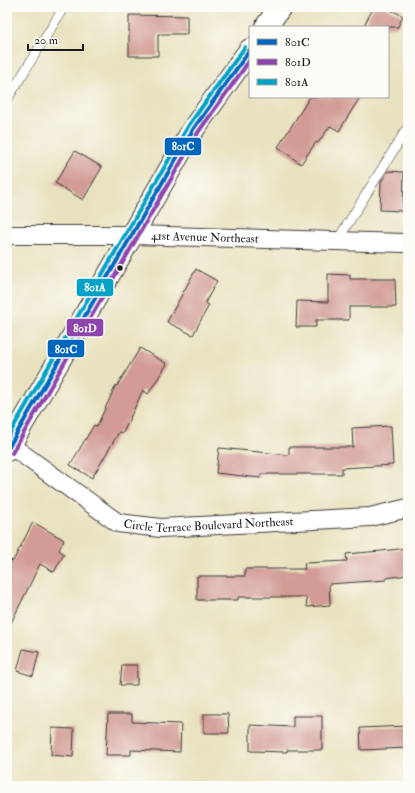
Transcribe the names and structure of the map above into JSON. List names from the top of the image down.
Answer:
{
  "streets": {
    "street": ["41st Avenue Northeast", "Circle Terrace Boulevard Northeast"]
  },
  "lines": ["transit line 801A", "transit line 801C", "transit line 801D"],
  "legend": ["801C", "801D", "801A"],
  "scale_bar": "20 m"
}
